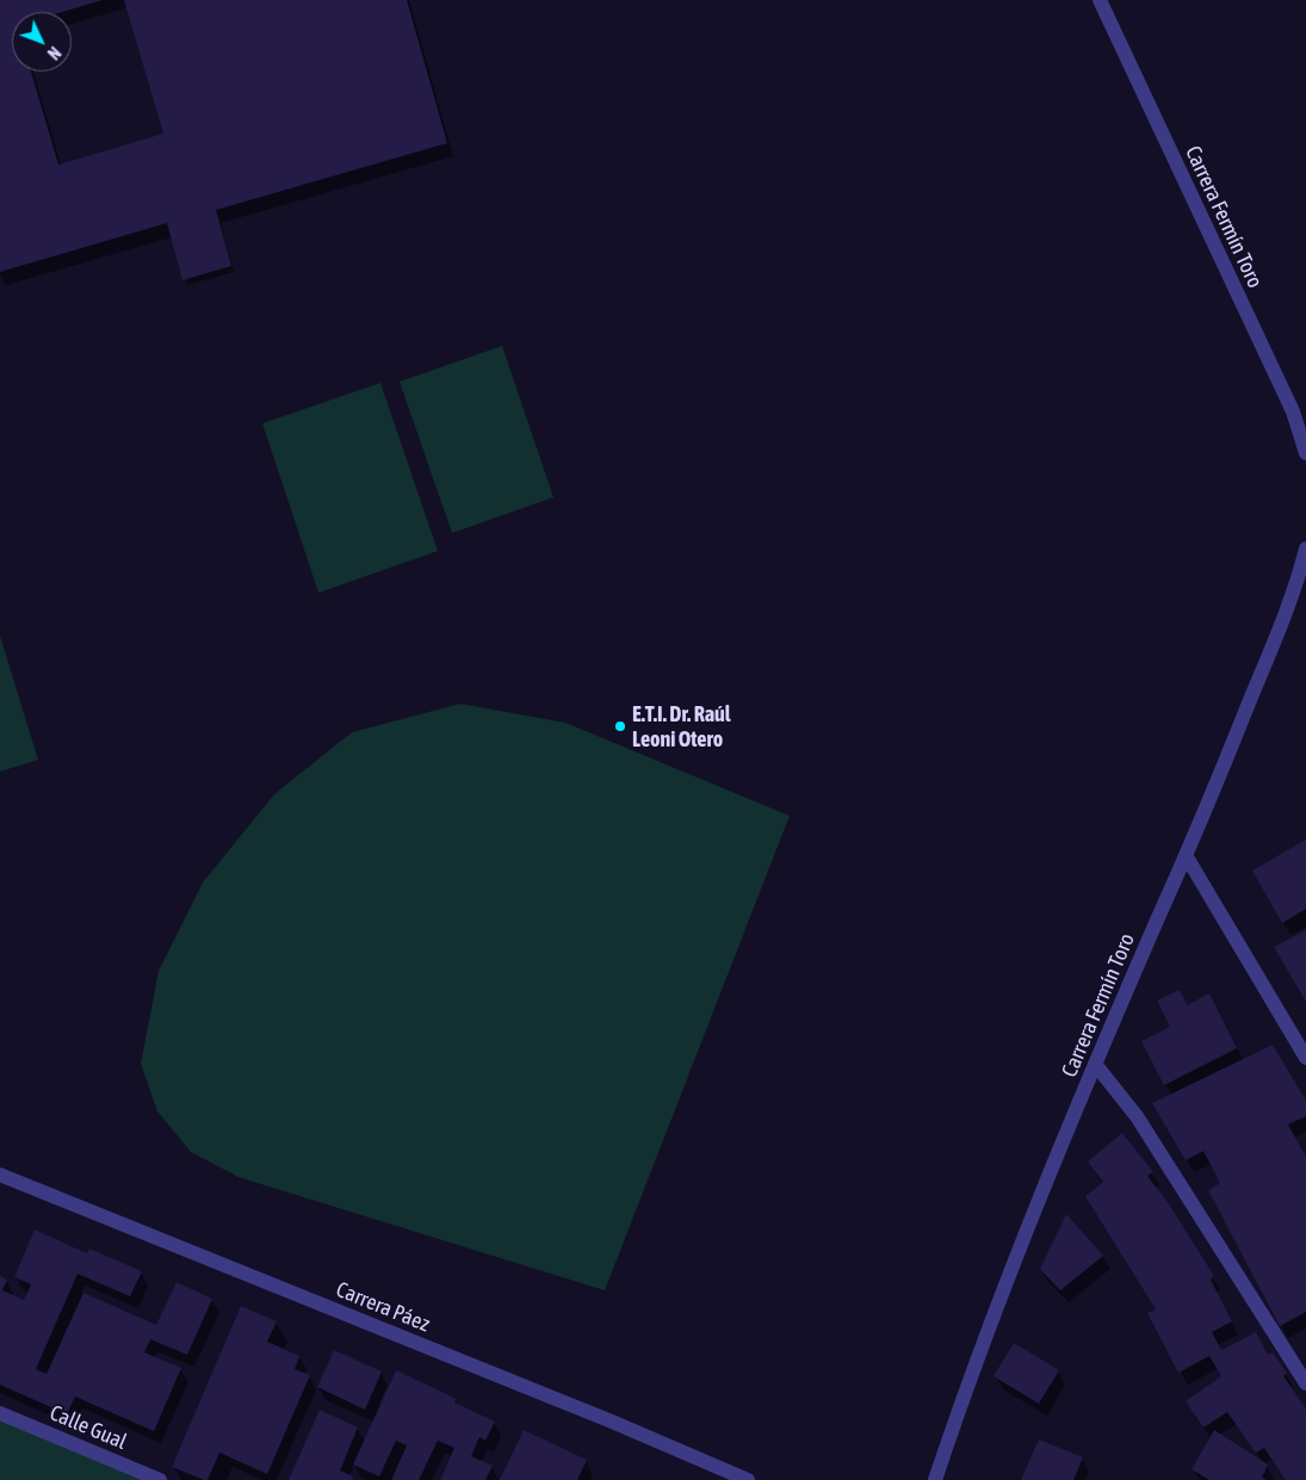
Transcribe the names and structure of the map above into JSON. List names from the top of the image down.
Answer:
{
  "streets": {
    "street": ["Carrera Fermín Toro", "Carrera Páez", "Calle Gual"]
  },
  "places": ["E.T.I. Dr. Raúl Leoni Otero"],
  "north": "bottom right"
}
